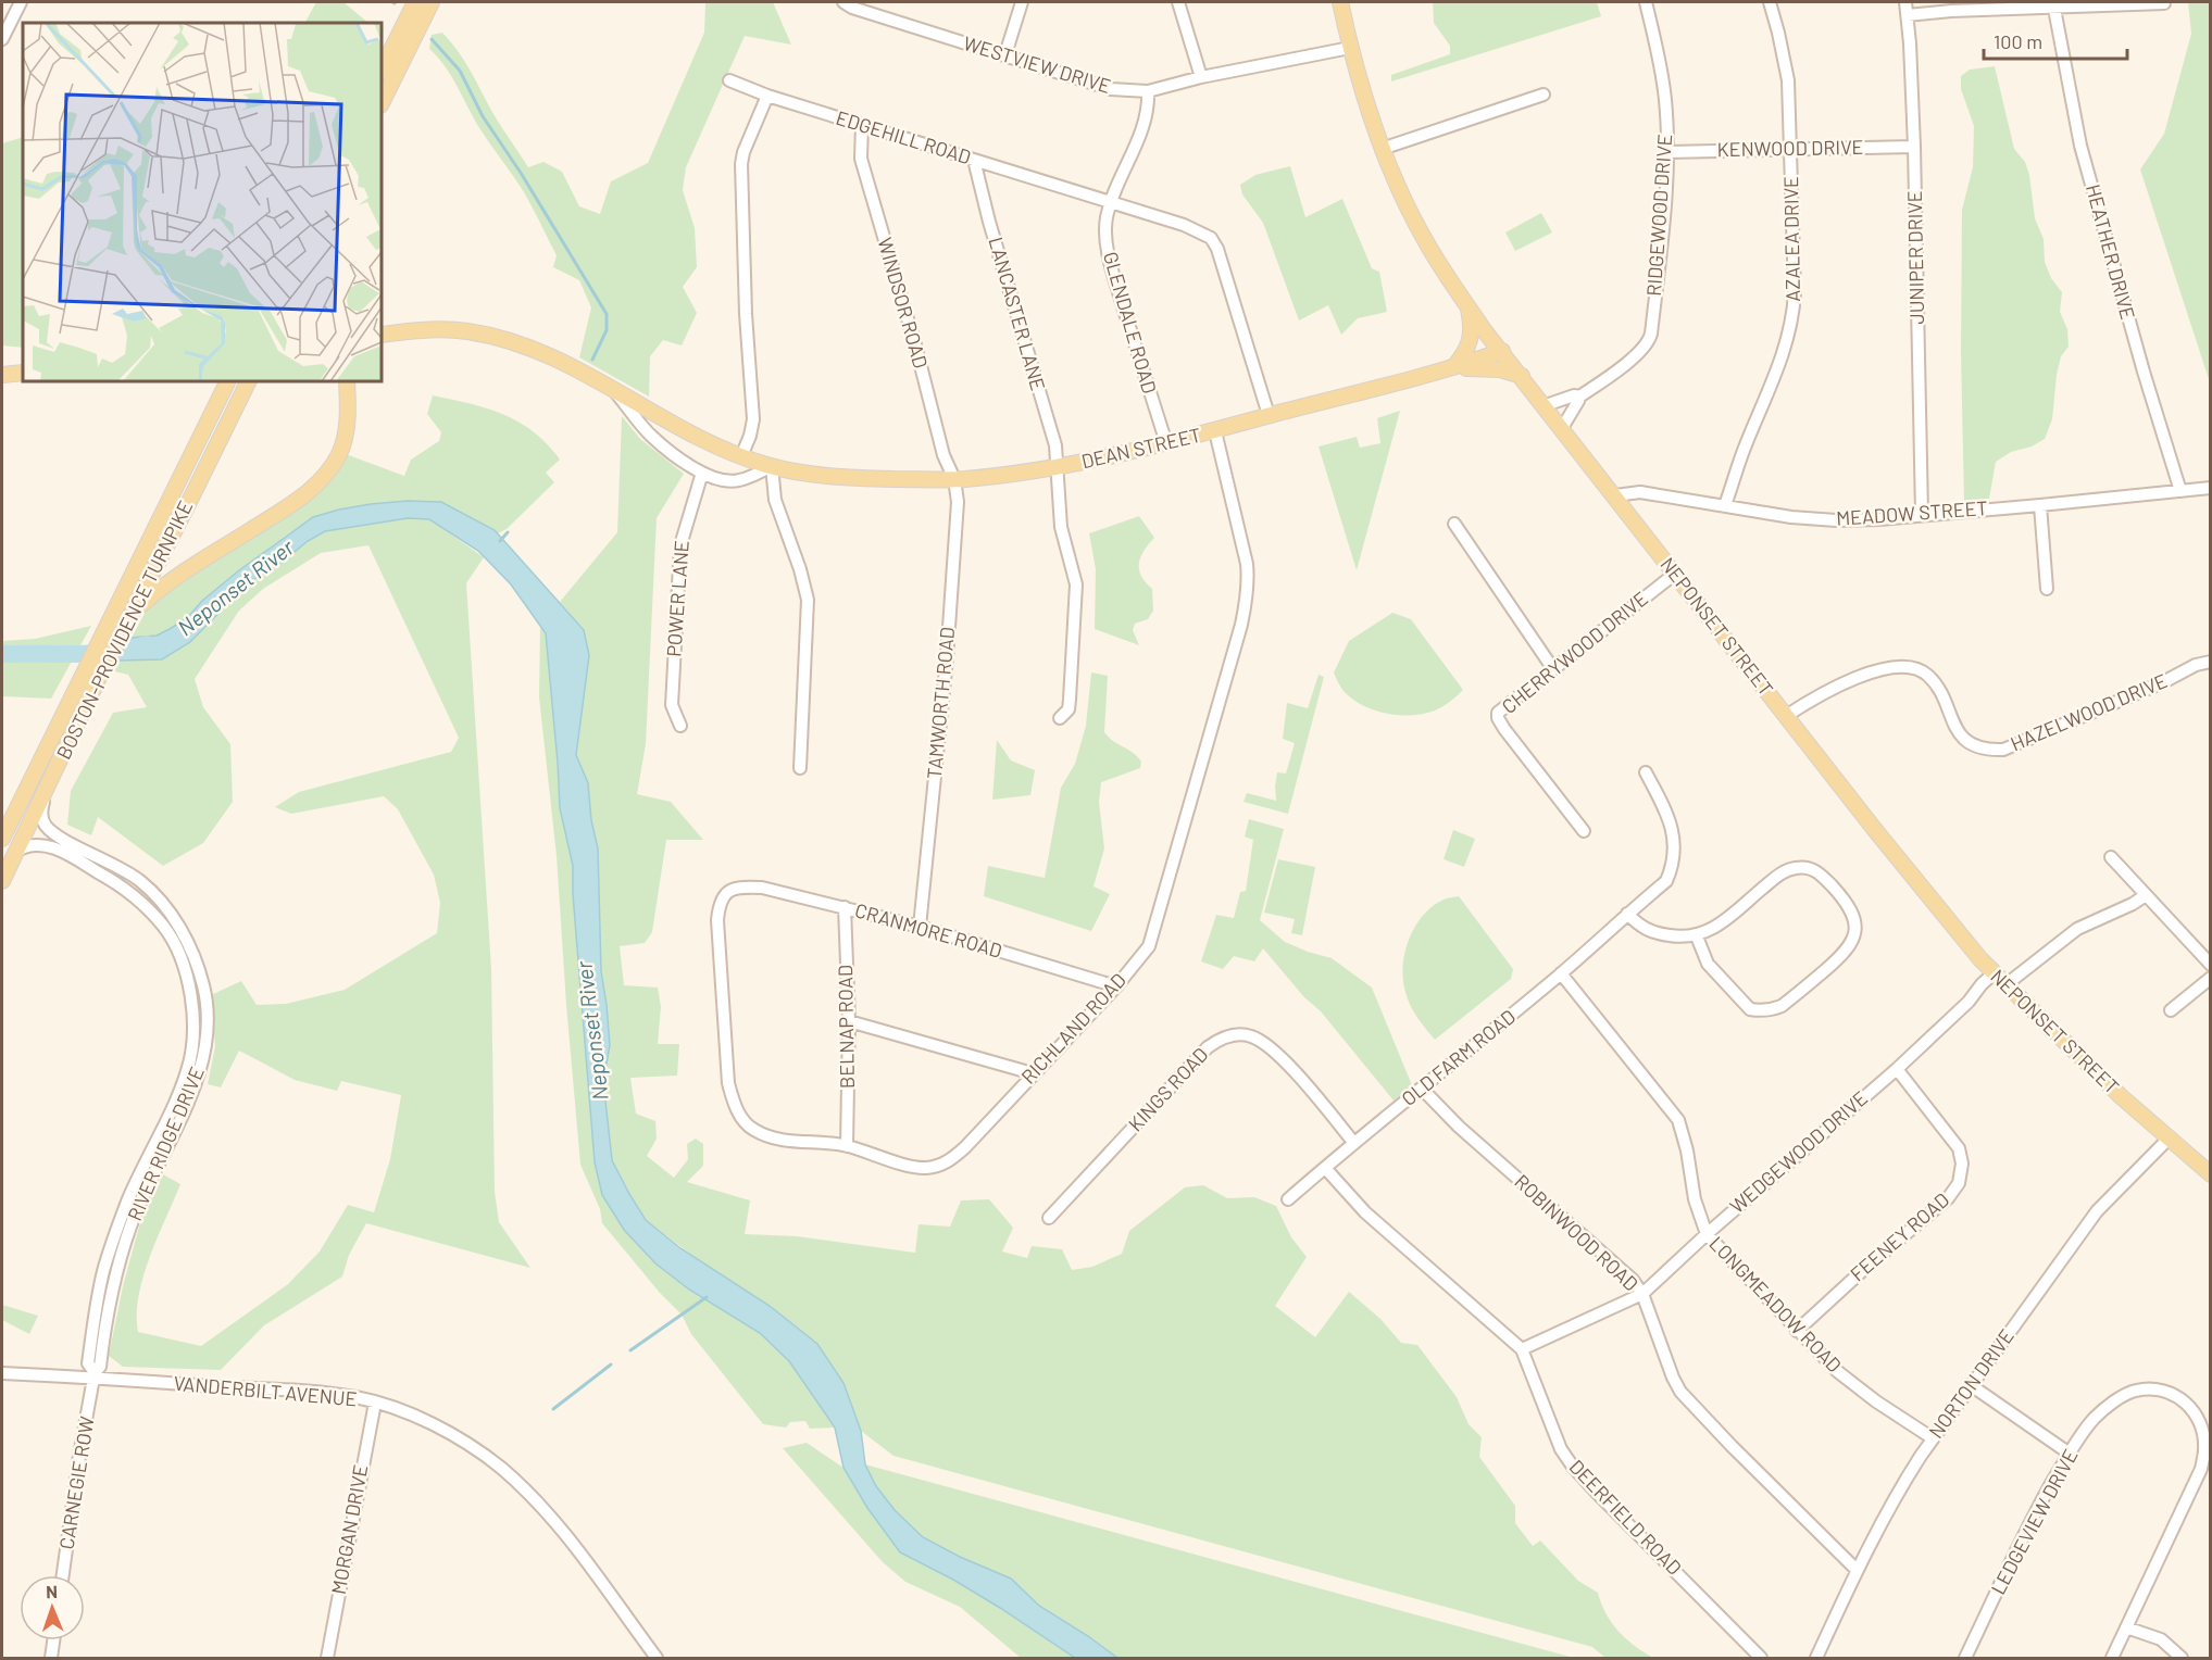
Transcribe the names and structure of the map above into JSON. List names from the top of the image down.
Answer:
{
  "streets": {
    "main road": ["DEAN STREET", "NEPONSET STREET", "BOSTON-PROVIDENCE TURNPIKE"],
    "street": [
      "WESTVIEW DRIVE",
      "EDGEHILL ROAD",
      "KENWOOD DRIVE",
      "RIDGEWOOD DRIVE",
      "AZALEA DRIVE",
      "HEATHER DRIVE",
      "JUNIPER DRIVE",
      "WINDSOR ROAD",
      "LANCASTER LANE",
      "GLENDALE ROAD",
      "MEADOW STREET",
      "POWER LANE",
      "CHERRYWOOD DRIVE",
      "TAMWORTH ROAD",
      "HAZELWOOD DRIVE",
      "CRANMORE ROAD",
      "BELNAP ROAD",
      "RICHLAND ROAD",
      "OLD FARM ROAD",
      "KINGS ROAD",
      "RIVER RIDGE DRIVE",
      "WEDGEWOOD DRIVE",
      "ROBINWOOD ROAD",
      "FEENEY ROAD",
      "LONGMEADOW ROAD",
      "NORTON DRIVE",
      "VANDERBILT AVENUE",
      "CARNEGIE ROW",
      "DEERFIELD ROAD",
      "LEDGEVIEW DRIVE",
      "MORGAN DRIVE"
    ]
  },
  "crossings": [
    ["WESTVIEW DRIVE", "GLENDALE ROAD"],
    ["WESTVIEW DRIVE", "NEPONSET STREET"],
    ["EDGEHILL ROAD", "WINDSOR ROAD"],
    ["EDGEHILL ROAD", "LANCASTER LANE"],
    ["EDGEHILL ROAD", "GLENDALE ROAD"],
    ["EDGEHILL ROAD", "DEAN STREET"],
    ["KENWOOD DRIVE", "RIDGEWOOD DRIVE"],
    ["KENWOOD DRIVE", "AZALEA DRIVE"],
    ["KENWOOD DRIVE", "JUNIPER DRIVE"],
    ["RIDGEWOOD DRIVE", "NEPONSET STREET"],
    ["AZALEA DRIVE", "MEADOW STREET"],
    ["HEATHER DRIVE", "MEADOW STREET"],
    ["JUNIPER DRIVE", "MEADOW STREET"],
    ["WINDSOR ROAD", "DEAN STREET"],
    ["WINDSOR ROAD", "TAMWORTH ROAD"],
    ["LANCASTER LANE", "DEAN STREET"],
    ["GLENDALE ROAD", "DEAN STREET"],
    ["DEAN STREET", "POWER LANE"],
    ["DEAN STREET", "NEPONSET STREET"],
    ["DEAN STREET", "TAMWORTH ROAD"],
    ["DEAN STREET", "RICHLAND ROAD"],
    ["MEADOW STREET", "NEPONSET STREET"],
    ["NEPONSET STREET", "CHERRYWOOD DRIVE"],
    ["NEPONSET STREET", "HAZELWOOD DRIVE"],
    ["NEPONSET STREET", "WEDGEWOOD DRIVE"],
    ["NEPONSET STREET", "NORTON DRIVE"],
    ["BOSTON-PROVIDENCE TURNPIKE", "RIVER RIDGE DRIVE"],
    ["TAMWORTH ROAD", "CRANMORE ROAD"],
    ["CRANMORE ROAD", "BELNAP ROAD"],
    ["CRANMORE ROAD", "RICHLAND ROAD"],
    ["BELNAP ROAD", "RICHLAND ROAD"],
    ["OLD FARM ROAD", "KINGS ROAD"],
    ["OLD FARM ROAD", "ROBINWOOD ROAD"],
    ["OLD FARM ROAD", "LONGMEADOW ROAD"],
    ["OLD FARM ROAD", "DEERFIELD ROAD"],
    ["RIVER RIDGE DRIVE", "VANDERBILT AVENUE"],
    ["RIVER RIDGE DRIVE", "CARNEGIE ROW"],
    ["WEDGEWOOD DRIVE", "ROBINWOOD ROAD"],
    ["WEDGEWOOD DRIVE", "FEENEY ROAD"],
    ["WEDGEWOOD DRIVE", "LONGMEADOW ROAD"],
    ["WEDGEWOOD DRIVE", "DEERFIELD ROAD"],
    ["ROBINWOOD ROAD", "NORTON DRIVE"],
    ["FEENEY ROAD", "LONGMEADOW ROAD"],
    ["LONGMEADOW ROAD", "NORTON DRIVE"],
    ["VANDERBILT AVENUE", "CARNEGIE ROW"],
    ["VANDERBILT AVENUE", "MORGAN DRIVE"]
  ],
  "water": ["Neponset River"],
  "scale_bar": "100 m",
  "north": "top"
}
